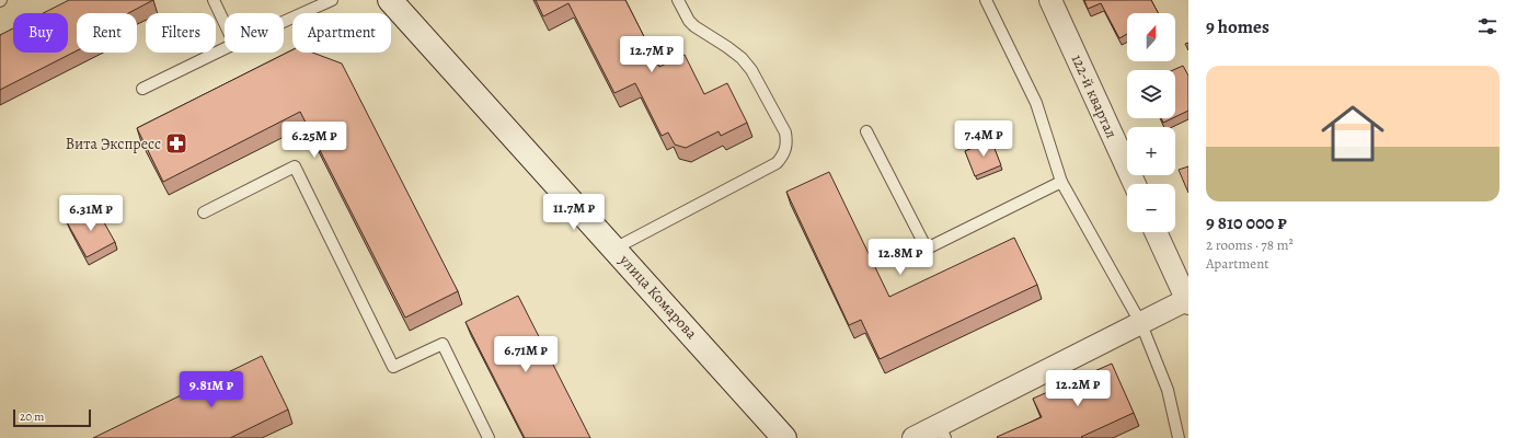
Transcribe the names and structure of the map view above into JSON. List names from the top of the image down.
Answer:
{
  "streets": {
    "street": ["122-й квартал", "улица Комарова"]
  },
  "places": {
    "pharmacy": ["Вита Экспресс"]
  },
  "scale_bar": "20 m",
  "north": "top",
  "page": {
    "heading": "9 homes",
    "map_buttons": ["+", "−"],
    "chip": [
      "Buy",
      "Rent",
      "Filters",
      "New",
      "Apartment"
    ],
    "price": [
      "12.7M ₽",
      "7.4M ₽",
      "6.25M ₽",
      "11.7M ₽",
      "6.31M ₽",
      "12.8M ₽",
      "6.71M ₽",
      "12.2M ₽",
      "9.81M ₽"
    ],
    "list": [
      {
        "name": "9 810 000 ₽",
        "note": "2 rooms · 78 m² · Apartment"
      }
    ],
    "scale": "20 m"
  }
}
